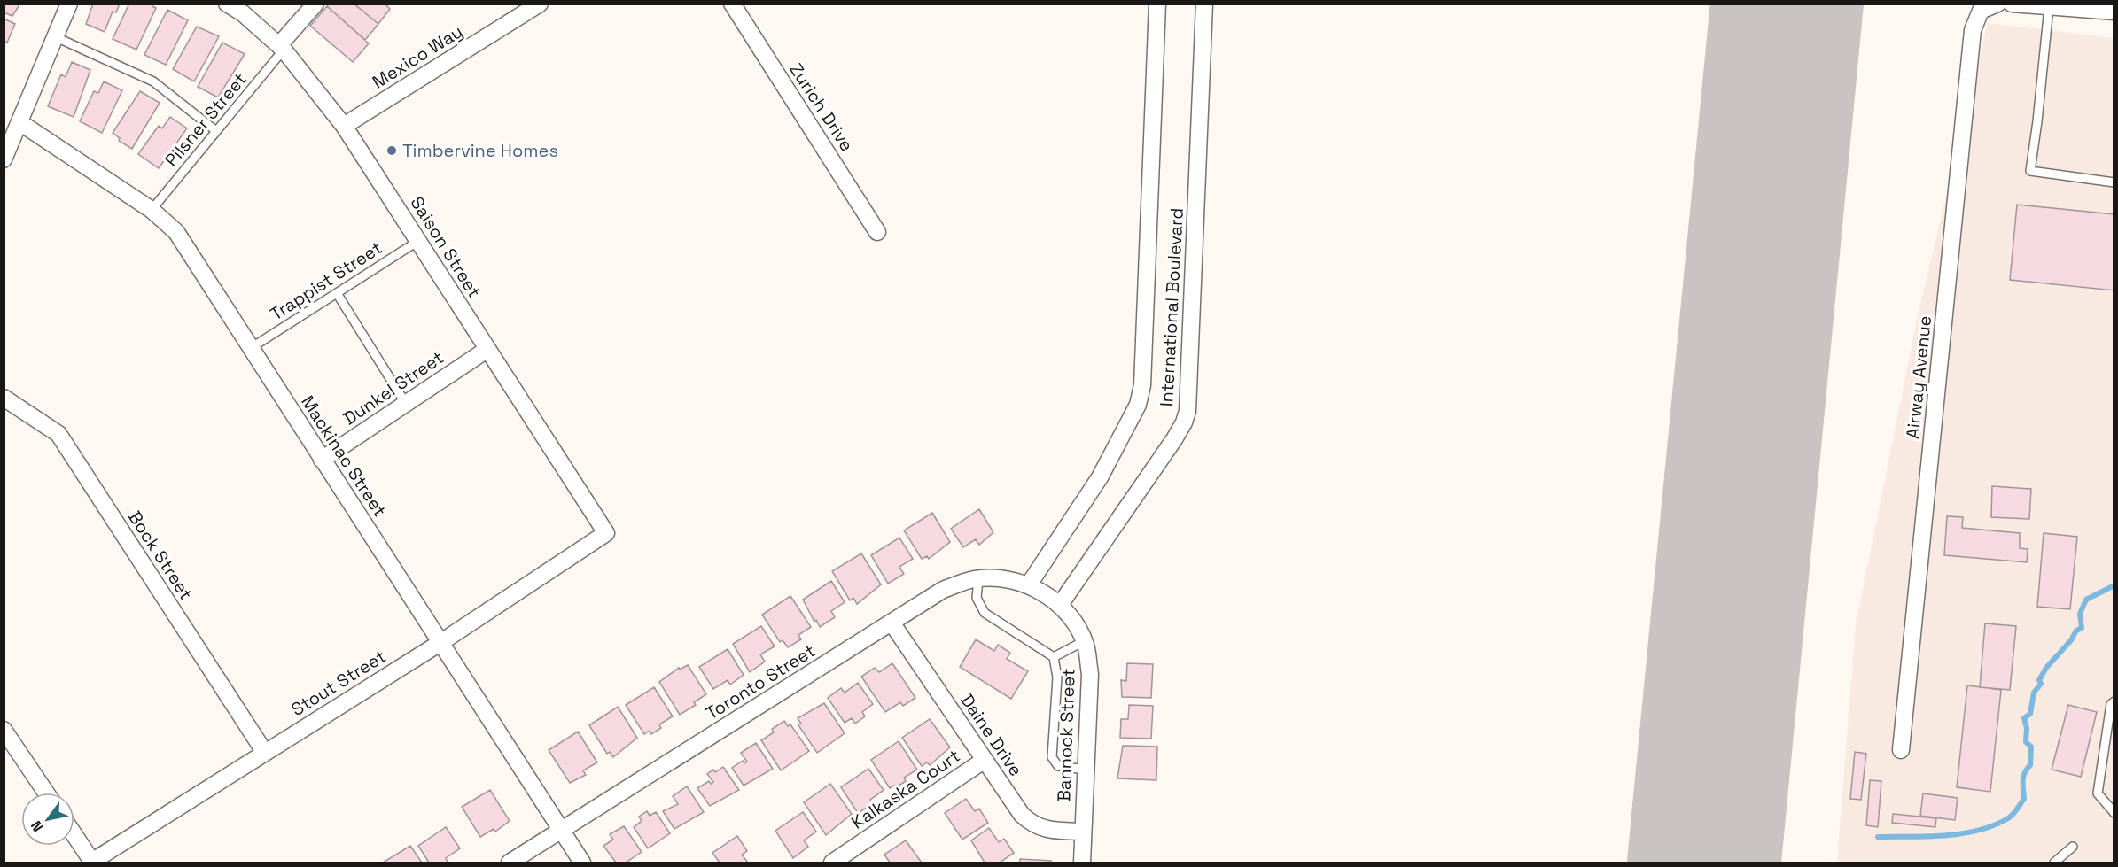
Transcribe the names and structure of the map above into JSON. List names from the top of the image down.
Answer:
{
  "streets": {
    "street": [
      "Mexico Way",
      "Zurich Drive",
      "Saison Street",
      "International Boulevard",
      "Airway Avenue",
      "Dunkel Street",
      "Mackinac Street",
      "Bock Street",
      "Toronto Street",
      "Stout Street",
      "Daine Drive",
      "Bannock Street",
      "Kalkaska Court"
    ],
    "lane": ["Pilsner Street", "Trappist Street"]
  },
  "crossings": [
    ["Mexico Way", "Saison Street"],
    ["Pilsner Street", "Saison Street"],
    ["Pilsner Street", "Mackinac Street"],
    ["Saison Street", "Trappist Street"],
    ["Saison Street", "Dunkel Street"],
    ["Saison Street", "Stout Street"],
    ["Trappist Street", "Mackinac Street"],
    ["International Boulevard", "Toronto Street"],
    ["International Boulevard", "Bannock Street"],
    ["Dunkel Street", "Mackinac Street"],
    ["Mackinac Street", "Toronto Street"],
    ["Mackinac Street", "Stout Street"],
    ["Bock Street", "Stout Street"],
    ["Toronto Street", "Daine Drive"],
    ["Toronto Street", "Bannock Street"],
    ["Daine Drive", "Bannock Street"],
    ["Daine Drive", "Kalkaska Court"]
  ],
  "places": ["Timbervine Homes"],
  "north": "bottom left"
}
